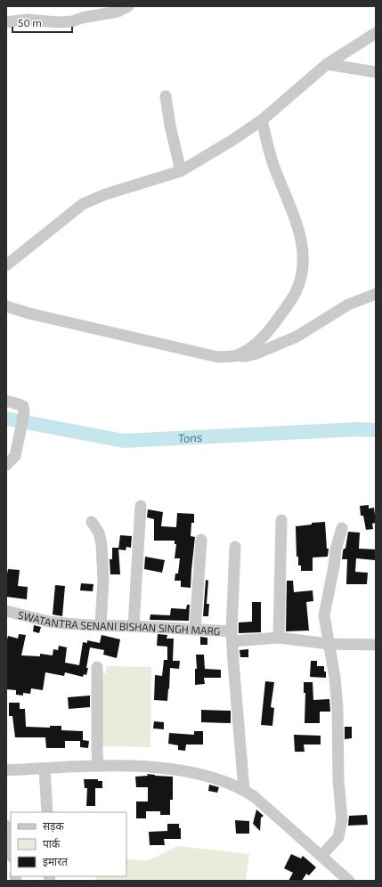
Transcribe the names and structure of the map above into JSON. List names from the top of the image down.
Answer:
{
  "streets": {
    "street": ["SWATANTRA SENANI BISHAN SINGH MARG"]
  },
  "water": ["Tons"],
  "legend": ["सड़क", "पार्क", "इमारत"],
  "scale_bar": "50 m"
}
